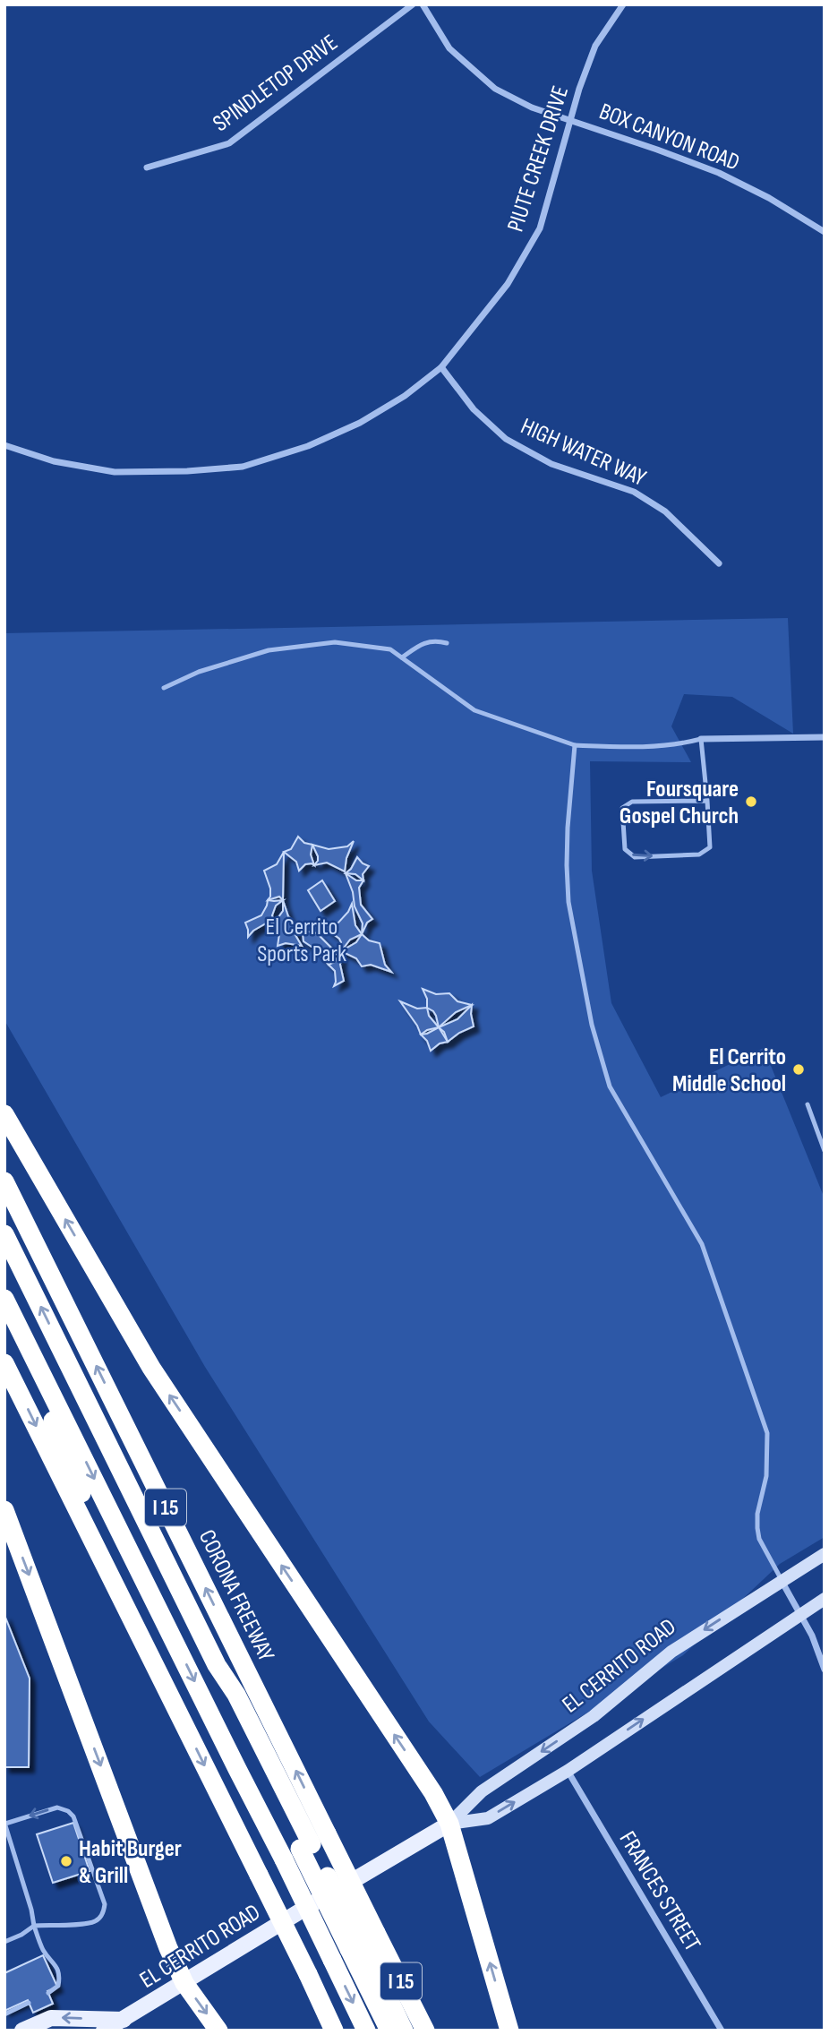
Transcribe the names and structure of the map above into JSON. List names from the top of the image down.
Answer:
{
  "streets": {
    "highway": ["I 15", "CORONA FREEWAY"],
    "main road": ["EL CERRITO ROAD"],
    "street": [
      "SPINDLETOP DRIVE",
      "BOX CANYON ROAD",
      "PIUTE CREEK DRIVE",
      "HIGH WATER WAY",
      "FRANCES STREET"
    ]
  },
  "crossings": [
    ["BOX CANYON ROAD", "PIUTE CREEK DRIVE"],
    ["PIUTE CREEK DRIVE", "HIGH WATER WAY"],
    ["EL CERRITO ROAD", "FRANCES STREET"]
  ],
  "parks": ["El Cerrito Sports Park"],
  "places": ["Foursquare Gospel Church", "El Cerrito Middle School", "Habit Burger & Grill"]
}
